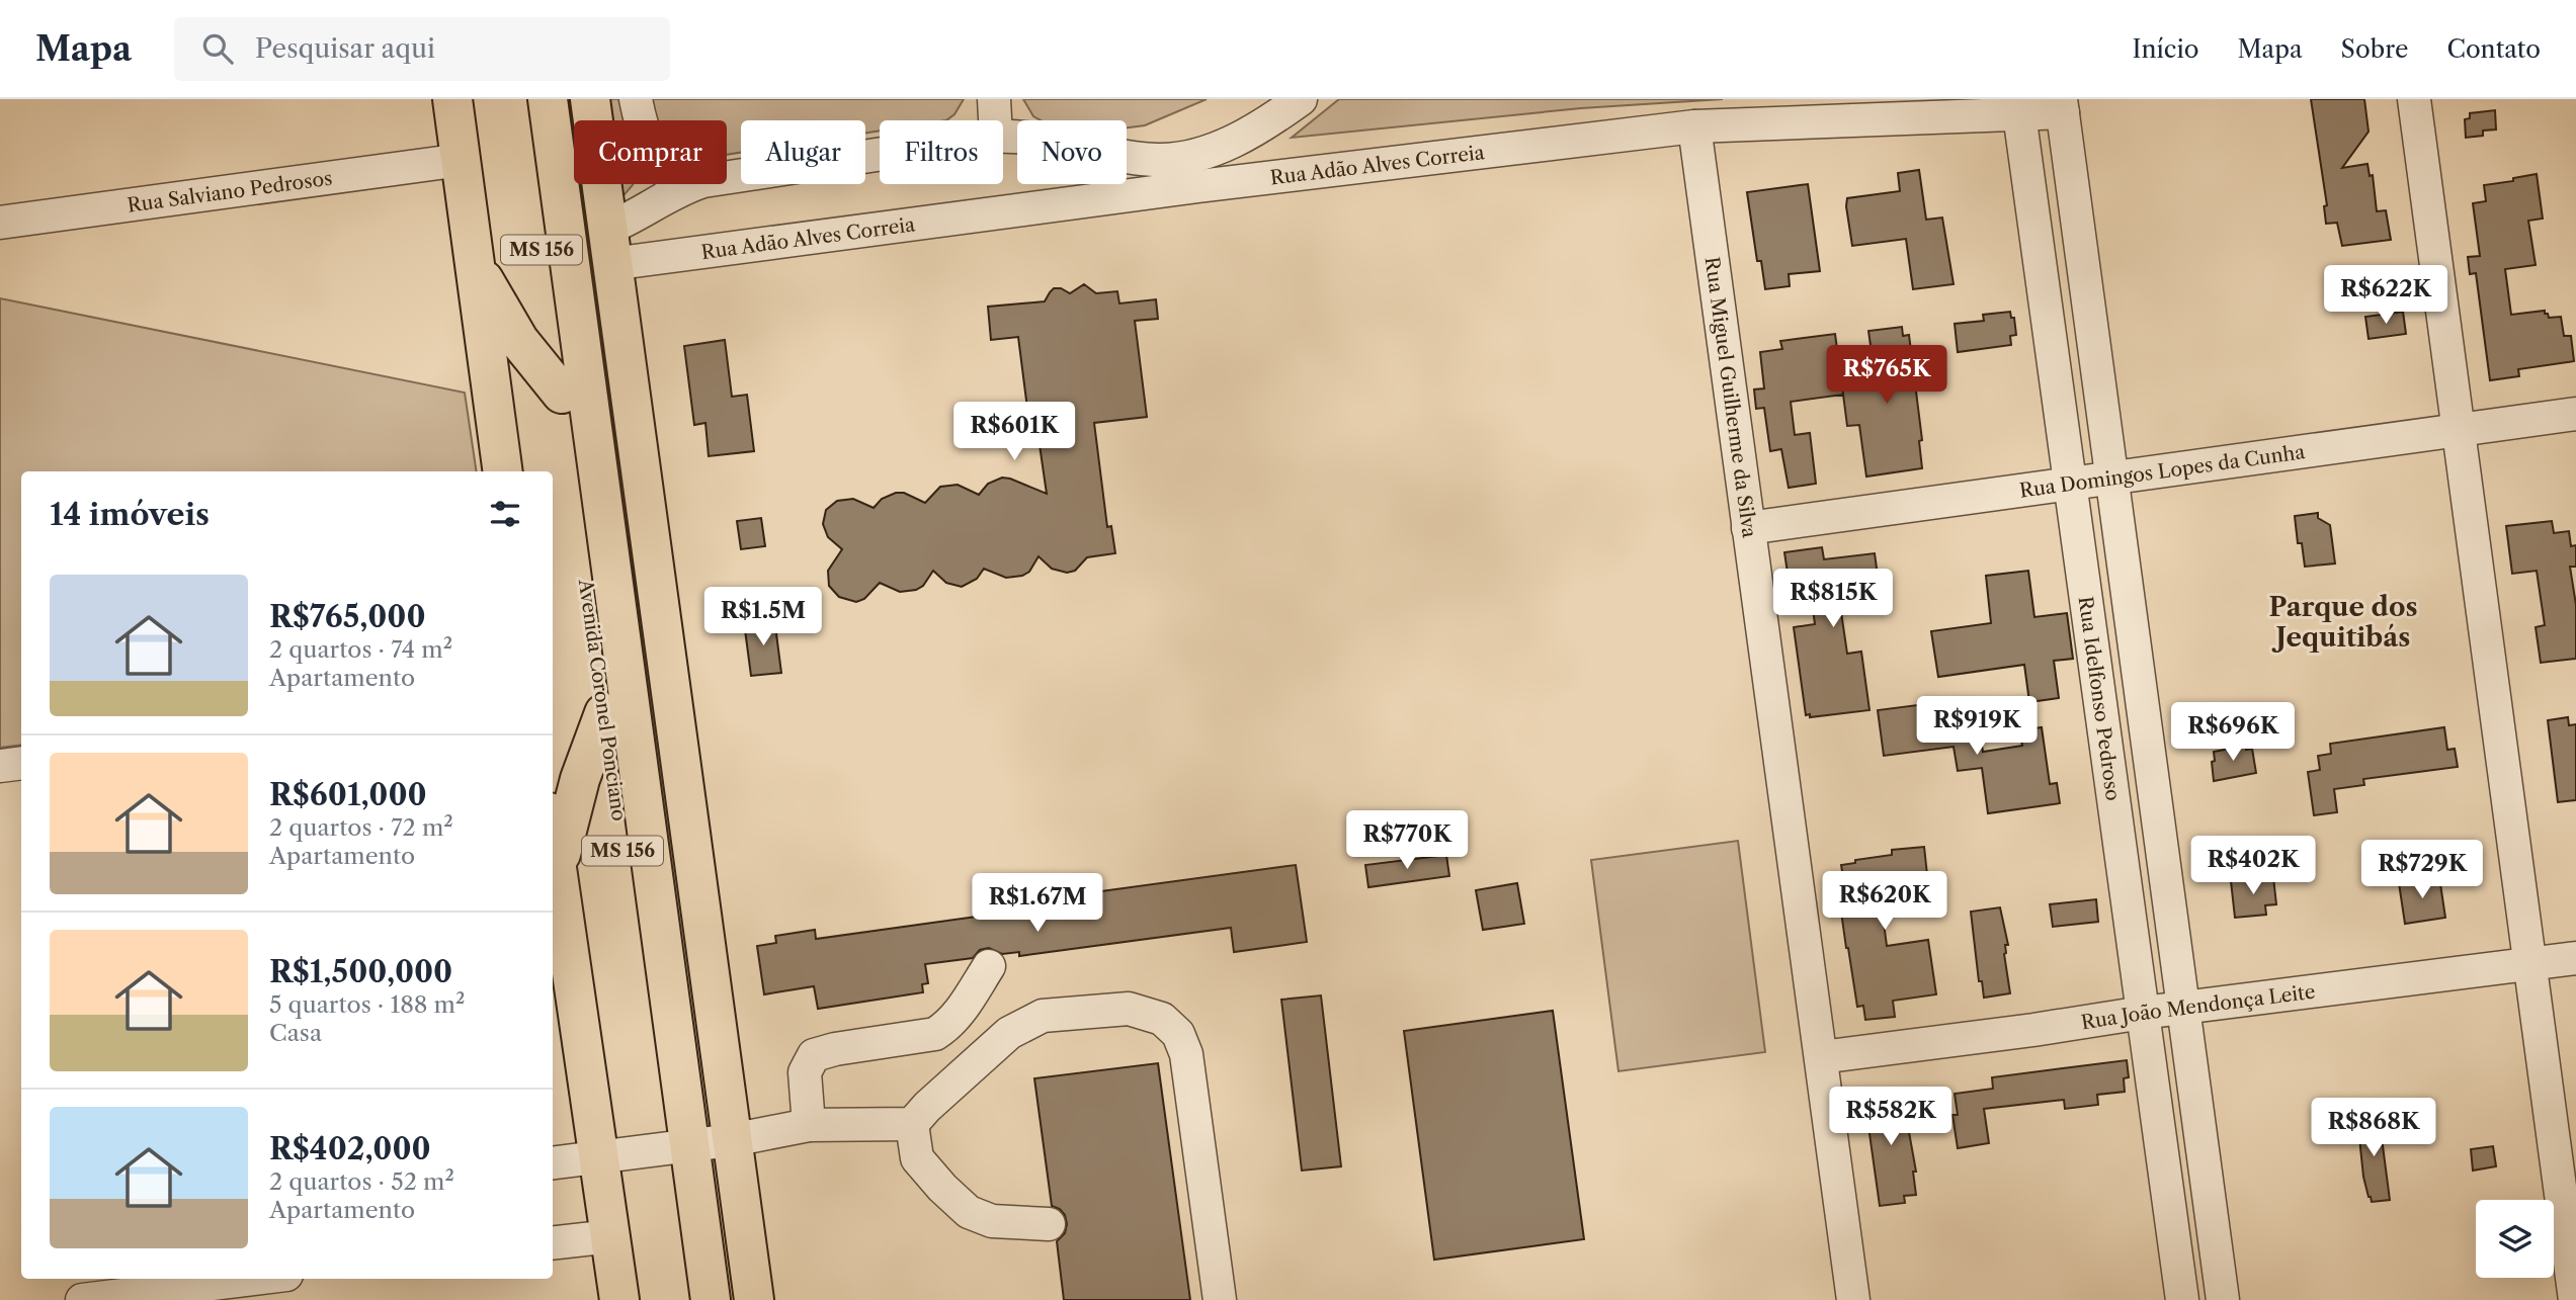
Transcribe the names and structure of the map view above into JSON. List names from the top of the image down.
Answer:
{
  "streets": {
    "main road": ["MS 156", "Avenida Coronel Ponciano"],
    "street": [
      "Rua Adão Alves Correia",
      "Rua Salviano Pedrosos",
      "Rua Miguel Guilherme da Silva",
      "Rua Domingos Lopes da Cunha",
      "Rua Idelfonso Pedroso",
      "Rua João Mendonça Leite"
    ]
  },
  "crossings": [
    ["Rua Adão Alves Correia", "Rua Miguel Guilherme da Silva"],
    ["Rua Adão Alves Correia", "Rua Idelfonso Pedroso"],
    ["Rua Miguel Guilherme da Silva", "Rua Domingos Lopes da Cunha"],
    ["Rua Miguel Guilherme da Silva", "Rua João Mendonça Leite"],
    ["Rua Domingos Lopes da Cunha", "Rua Idelfonso Pedroso"],
    ["Rua Idelfonso Pedroso", "Rua João Mendonça Leite"]
  ],
  "districts": ["Parque dos Jequitibás"],
  "page": {
    "header": "Mapa",
    "search": "Pesquisar aqui",
    "nav": [
      "Início",
      "Mapa",
      "Sobre",
      "Contato"
    ],
    "chip": [
      "Comprar",
      "Alugar",
      "Filtros",
      "Novo"
    ],
    "price": [
      "R$622K",
      "R$765K",
      "R$601K",
      "R$815K",
      "R$1.5M",
      "R$919K",
      "R$696K",
      "R$770K",
      "R$402K",
      "R$729K",
      "R$620K",
      "R$1.67M",
      "R$582K",
      "R$868K"
    ],
    "heading": "14 imóveis",
    "list": [
      {
        "name": "R$765,000",
        "note": "2 quartos · 74 m² · Apartamento"
      },
      {
        "name": "R$601,000",
        "note": "2 quartos · 72 m² · Apartamento"
      },
      {
        "name": "R$1,500,000",
        "note": "5 quartos · 188 m² · Casa"
      },
      {
        "name": "R$402,000",
        "note": "2 quartos · 52 m² · Apartamento"
      }
    ]
  }
}
